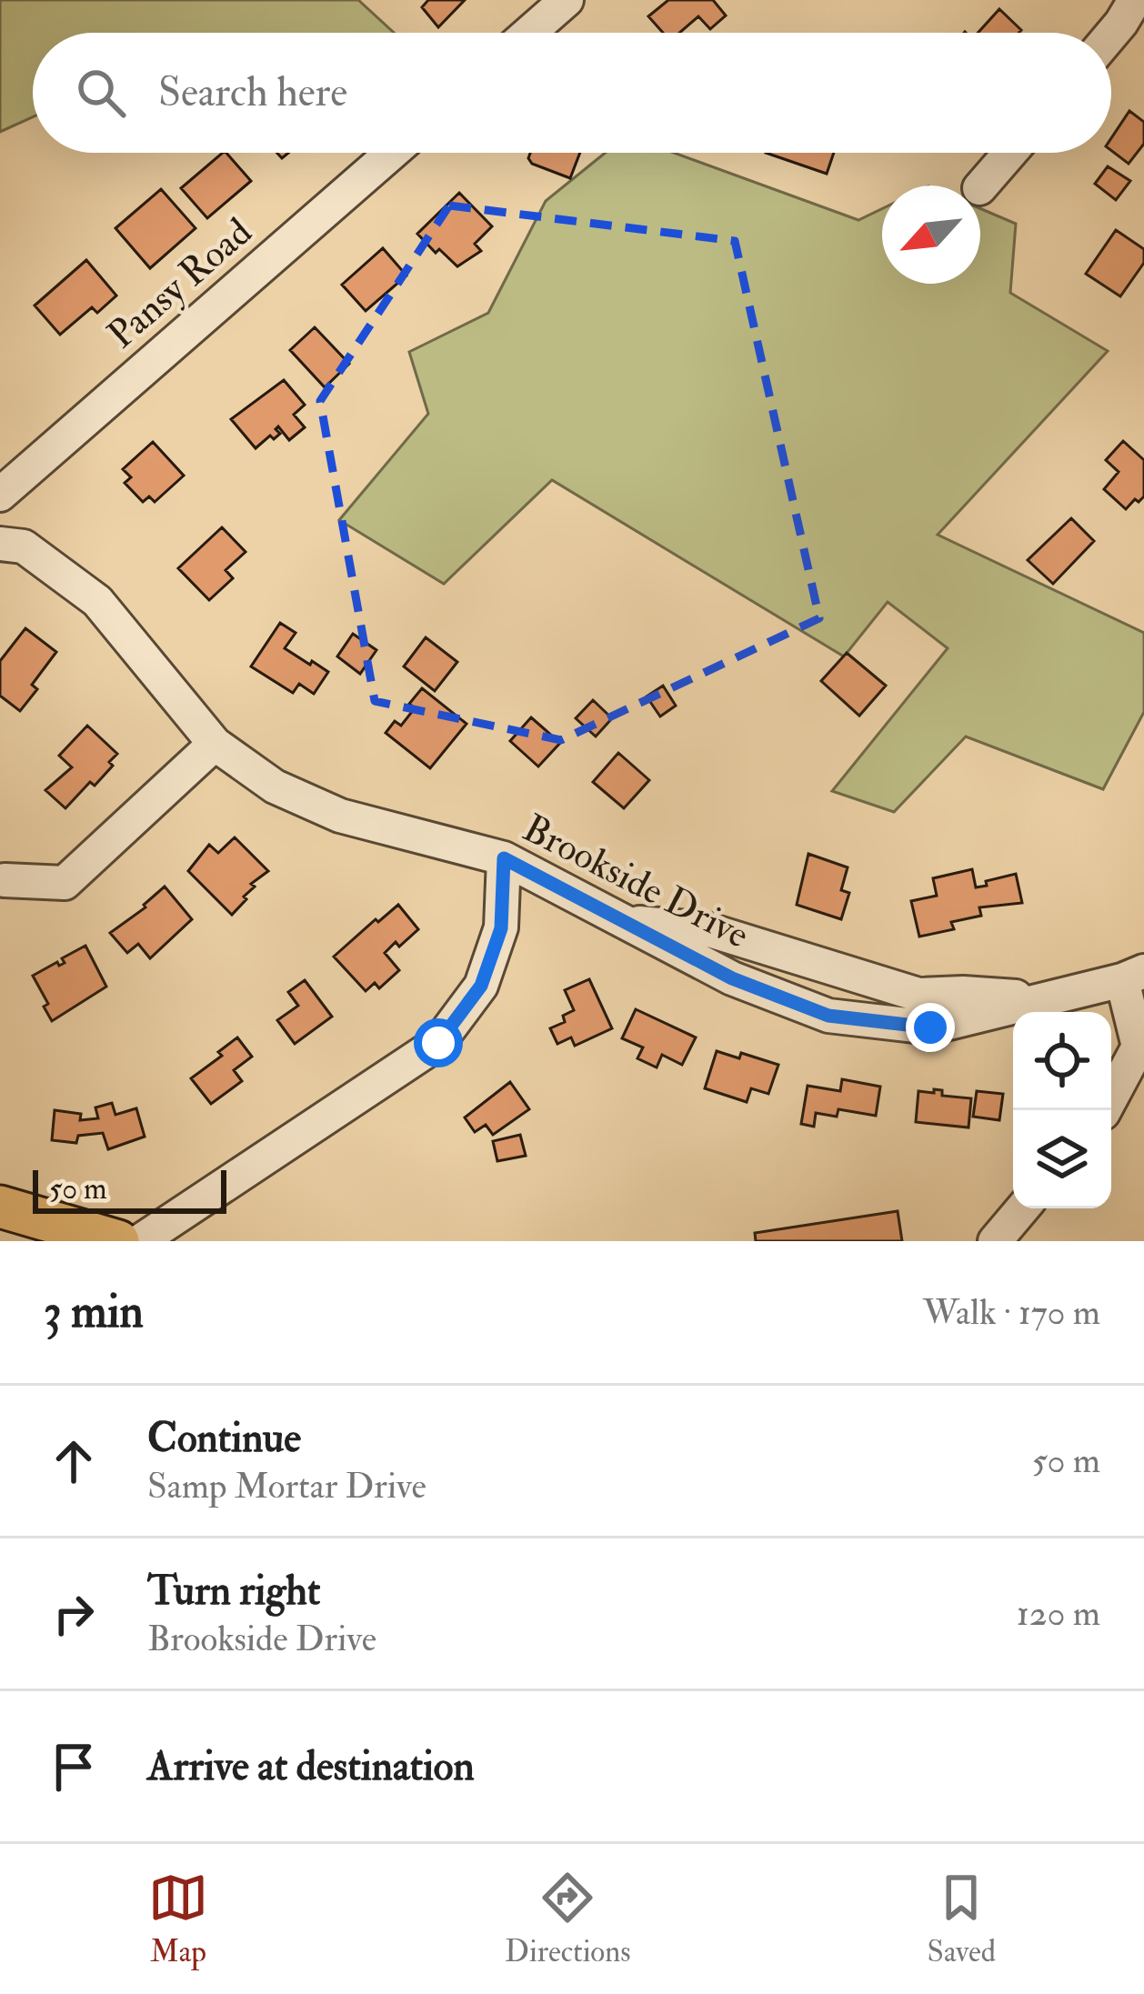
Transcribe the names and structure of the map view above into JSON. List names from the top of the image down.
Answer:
{
  "streets": {
    "street": ["Pansy Road", "Brookside Drive"]
  },
  "scale_bar": "50 m",
  "north": "bottom left",
  "page": {
    "search": "Search here",
    "scale": "50 m",
    "heading": ["3 min", "Walk · 170 m"],
    "list": [
      ["Continue", "Samp Mortar Drive", "50 m"],
      ["Turn right", "Brookside Drive", "120 m"],
      "Arrive at destination"
    ],
    "nav": ["Map", "Directions", "Saved"]
  }
}
